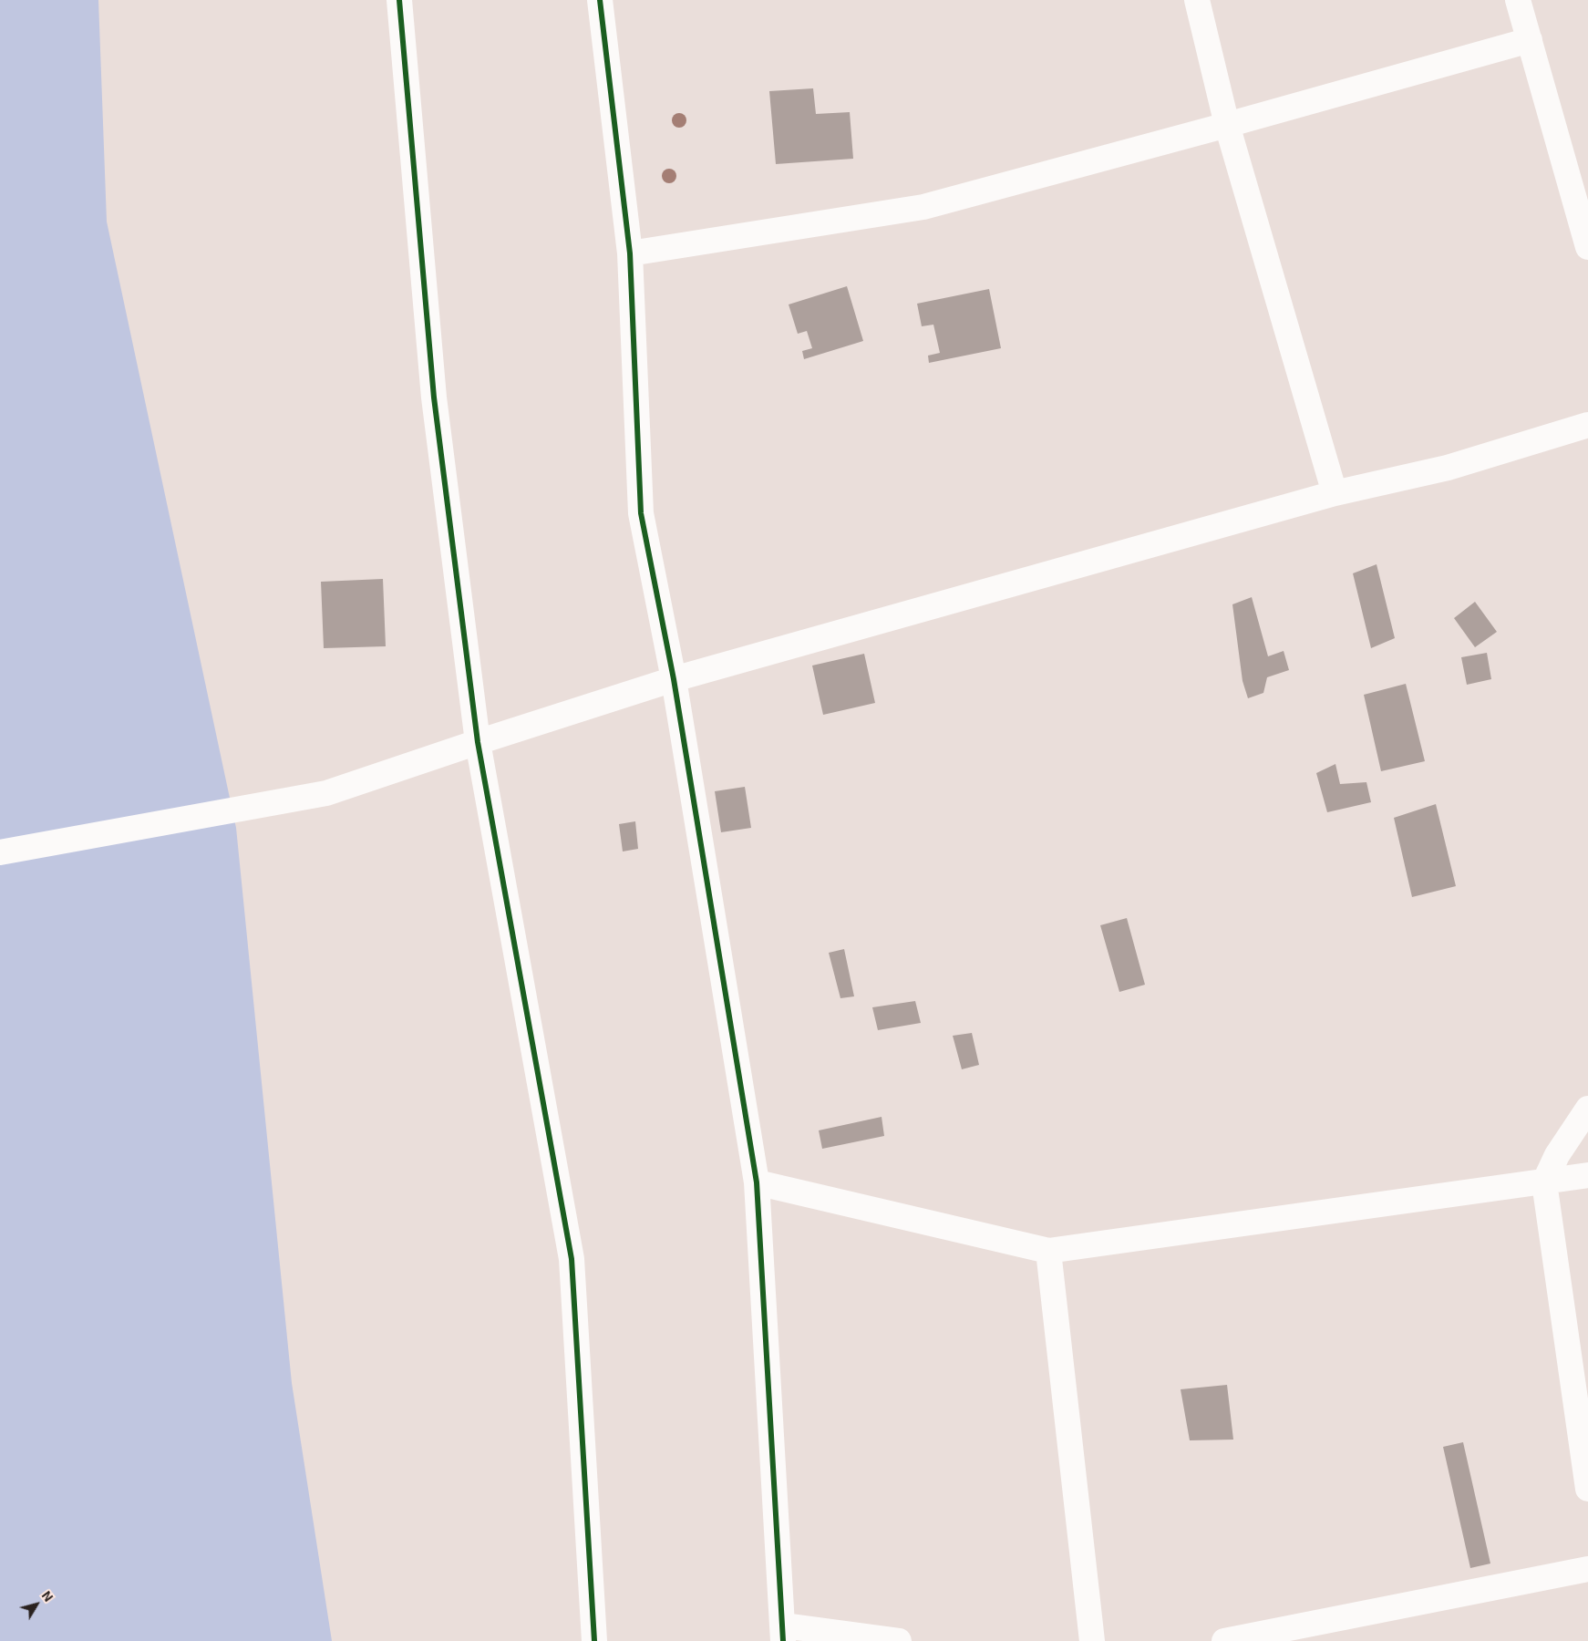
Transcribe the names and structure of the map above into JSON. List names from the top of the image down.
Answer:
{
  "north": "top right"
}
